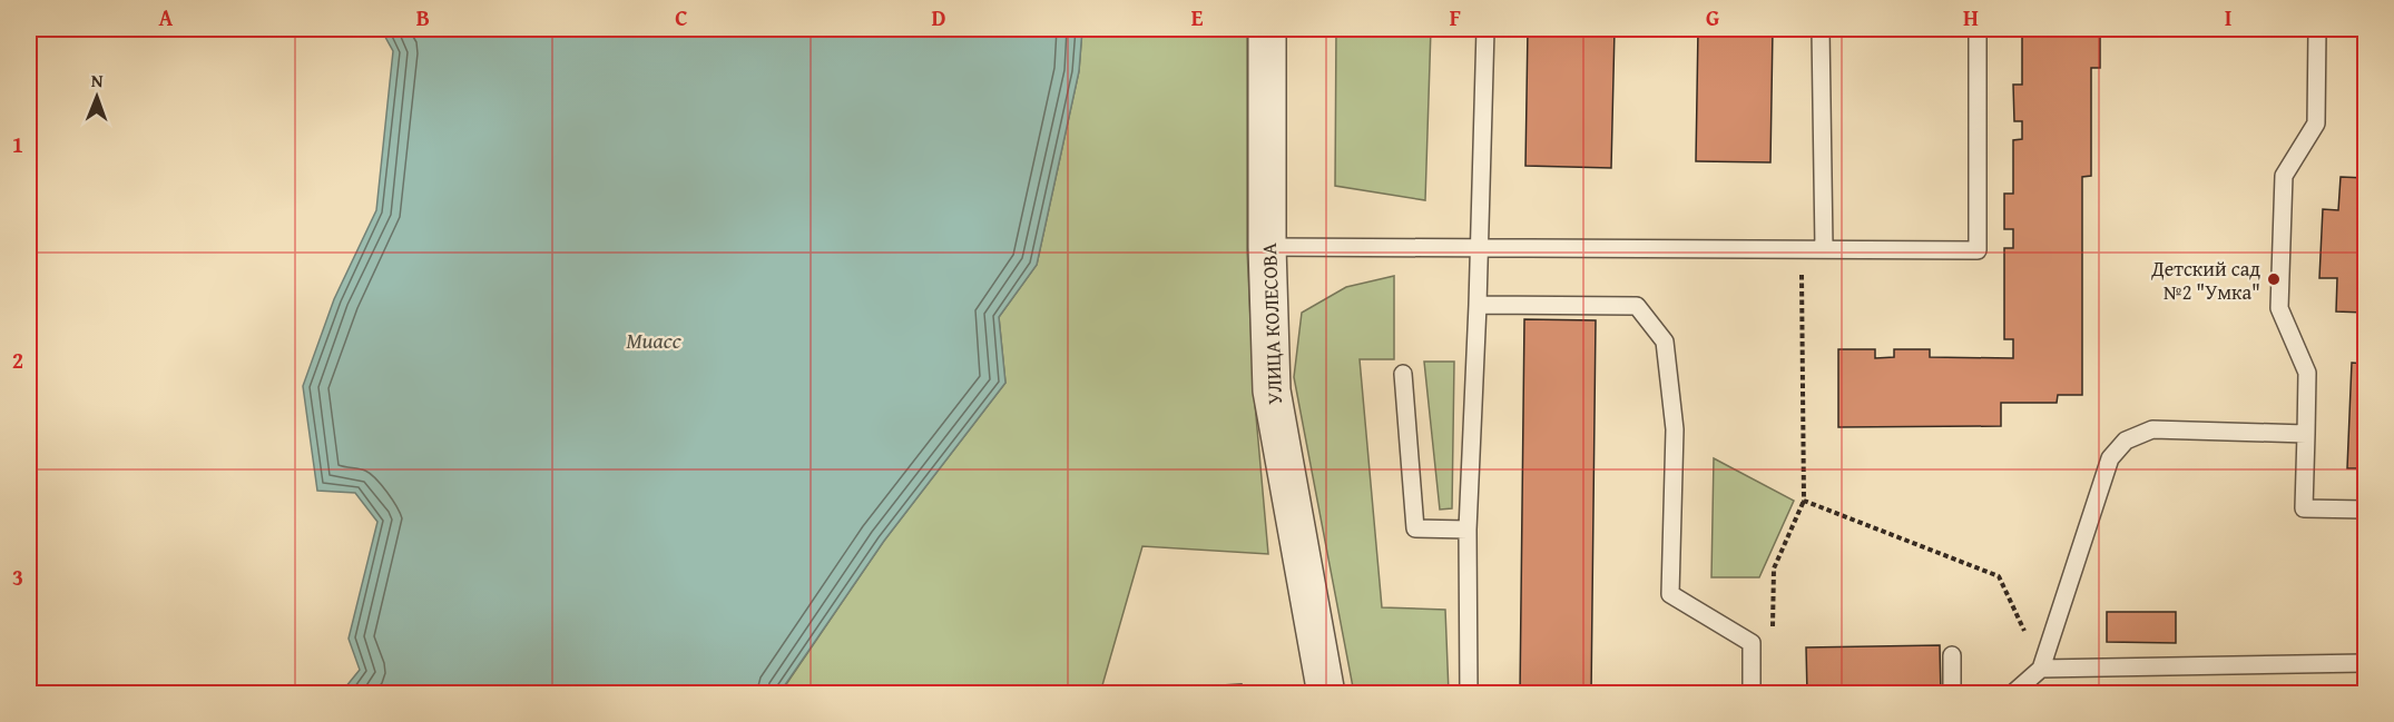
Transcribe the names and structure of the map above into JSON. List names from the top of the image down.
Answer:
{
  "streets": {
    "street": ["УЛИЦА КОЛЕСОВА"]
  },
  "water": ["Миасс"],
  "places": ["Детский сад №2 \"Умка\""],
  "north": "top",
  "grid": {
    "columns": [
      "A",
      "B",
      "C",
      "D",
      "E",
      "F",
      "G",
      "H",
      "I"
    ],
    "rows": ["1", "2", "3"]
  }
}
